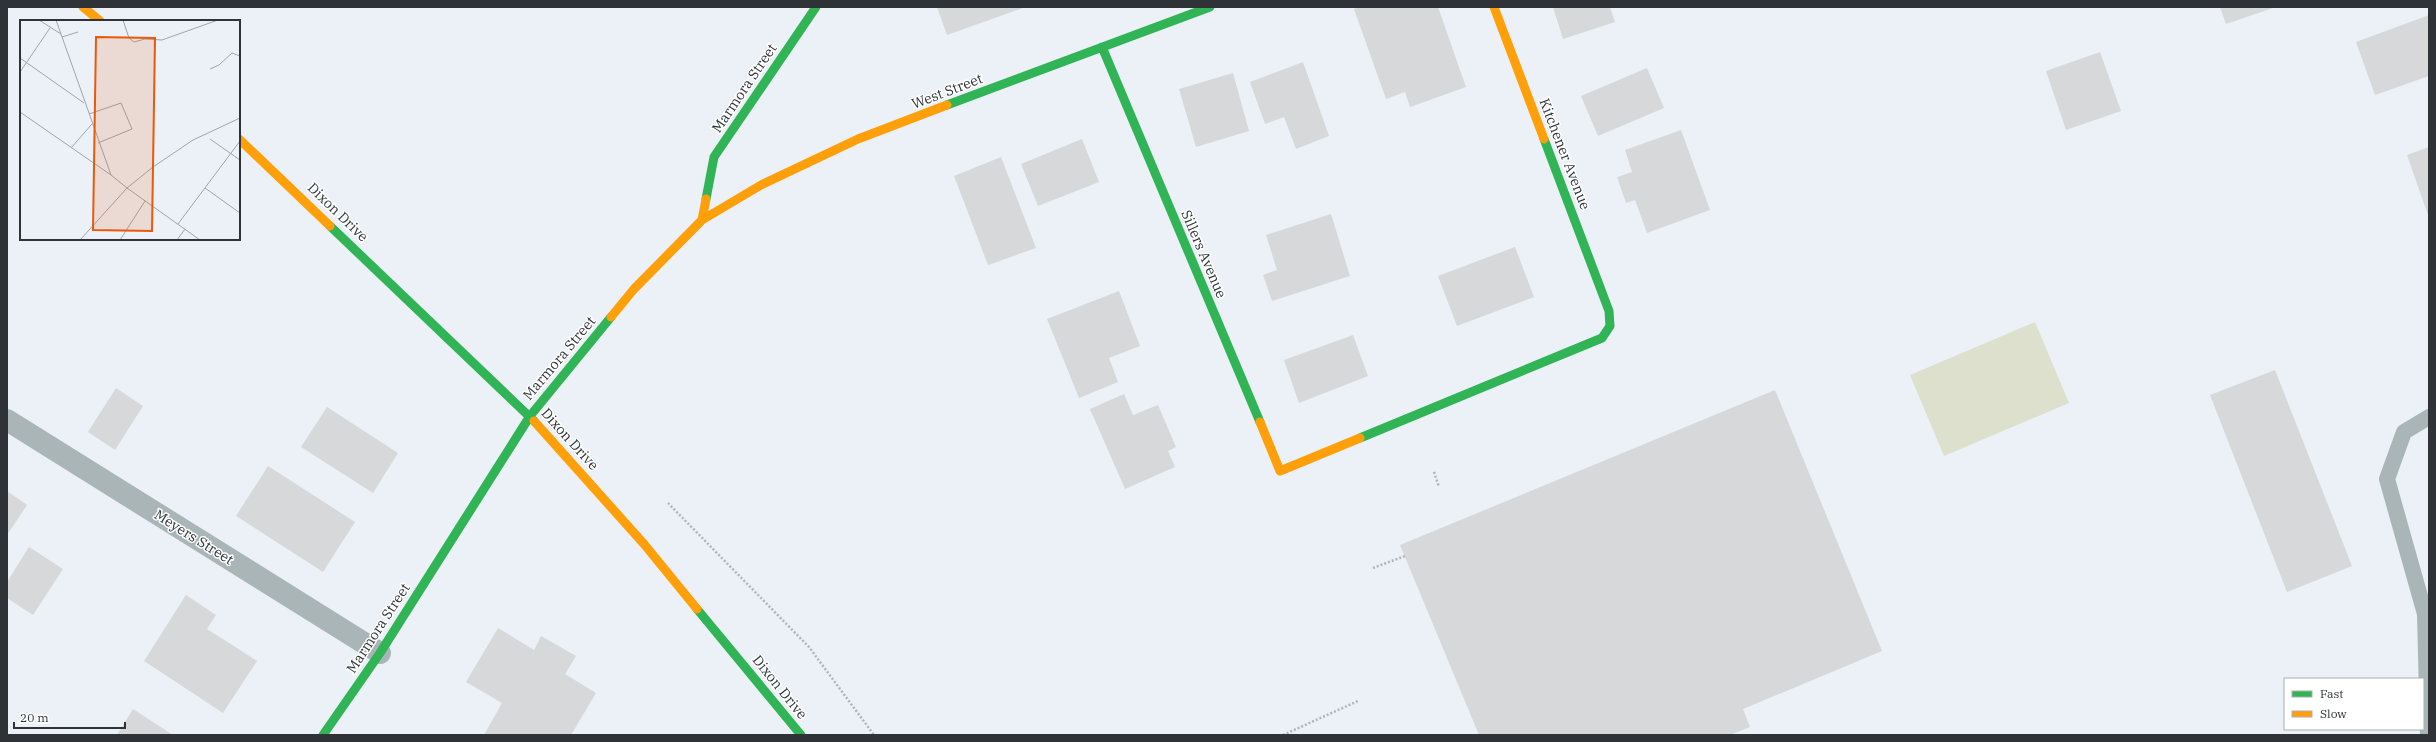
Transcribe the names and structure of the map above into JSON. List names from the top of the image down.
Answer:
{
  "streets": {
    "street": [
      "Marmora Street",
      "West Street",
      "Kitchener Avenue",
      "Dixon Drive",
      "Sillers Avenue",
      "Meyers Street"
    ]
  },
  "crossings": [
    ["Marmora Street", "West Street"],
    ["Marmora Street", "Dixon Drive"],
    ["Marmora Street", "Meyers Street"],
    ["West Street", "Sillers Avenue"],
    ["Kitchener Avenue", "Sillers Avenue"]
  ],
  "legend": ["Fast", "Slow"],
  "scale_bar": "20 m"
}
